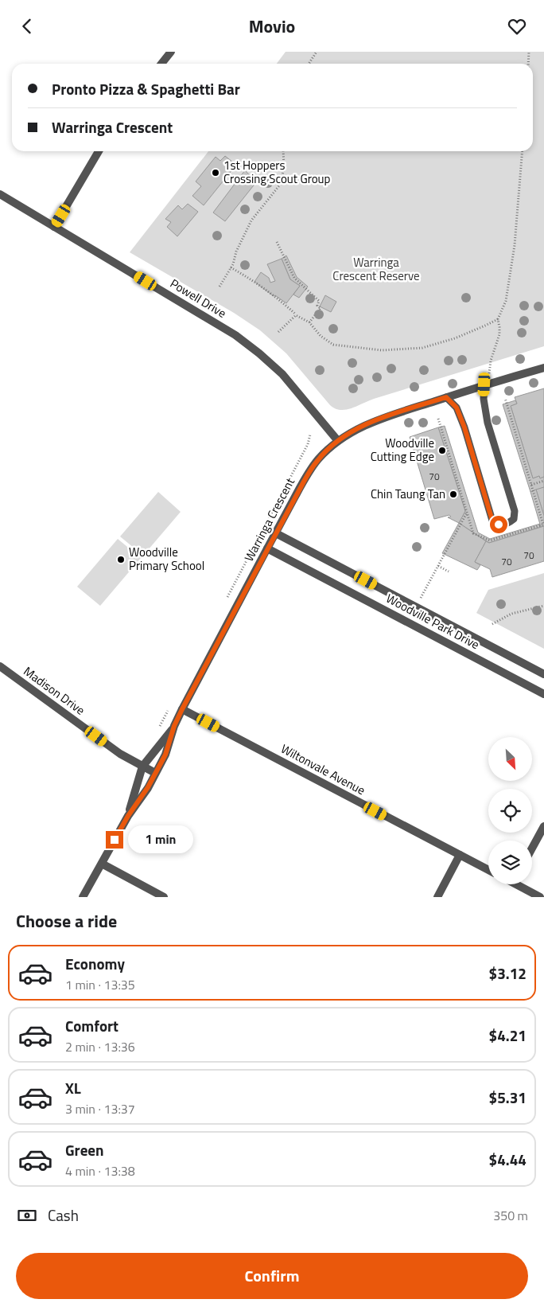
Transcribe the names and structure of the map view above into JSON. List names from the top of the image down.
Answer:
{
  "streets": {
    "street": [
      "Powell Drive",
      "Warringa Crescent",
      "Woodville Park Drive",
      "Madison Drive",
      "Wiltonvale Avenue"
    ]
  },
  "crossings": [
    ["Powell Drive", "Warringa Crescent"],
    ["Warringa Crescent", "Woodville Park Drive"],
    ["Warringa Crescent", "Madison Drive"],
    ["Warringa Crescent", "Wiltonvale Avenue"]
  ],
  "parks": ["Warringa Crescent Reserve"],
  "places": [
    "1st Hoppers Crossing Scout Group",
    "Woodville Cutting Edge",
    "Chin Taung Tan",
    "Woodville Primary School"
  ],
  "house_numbers": ["70", "70", "70"],
  "north": "bottom right",
  "page": {
    "header": "Movio",
    "banner": ["Pronto Pizza & Spaghetti Bar", "Warringa Crescent"],
    "bubble": "1 min",
    "heading": "Choose a ride",
    "list": [
      {
        "name": "Economy",
        "note": "1 min · 13:35",
        "value": "$3.12"
      },
      {
        "name": "Comfort",
        "note": "2 min · 13:36",
        "value": "$4.21"
      },
      {
        "name": "XL",
        "note": "3 min · 13:37",
        "value": "$5.31"
      },
      {
        "name": "Green",
        "note": "4 min · 13:38",
        "value": "$4.44"
      }
    ],
    "pay": ["Cash", "350 m"],
    "buttons": "Confirm"
  }
}
